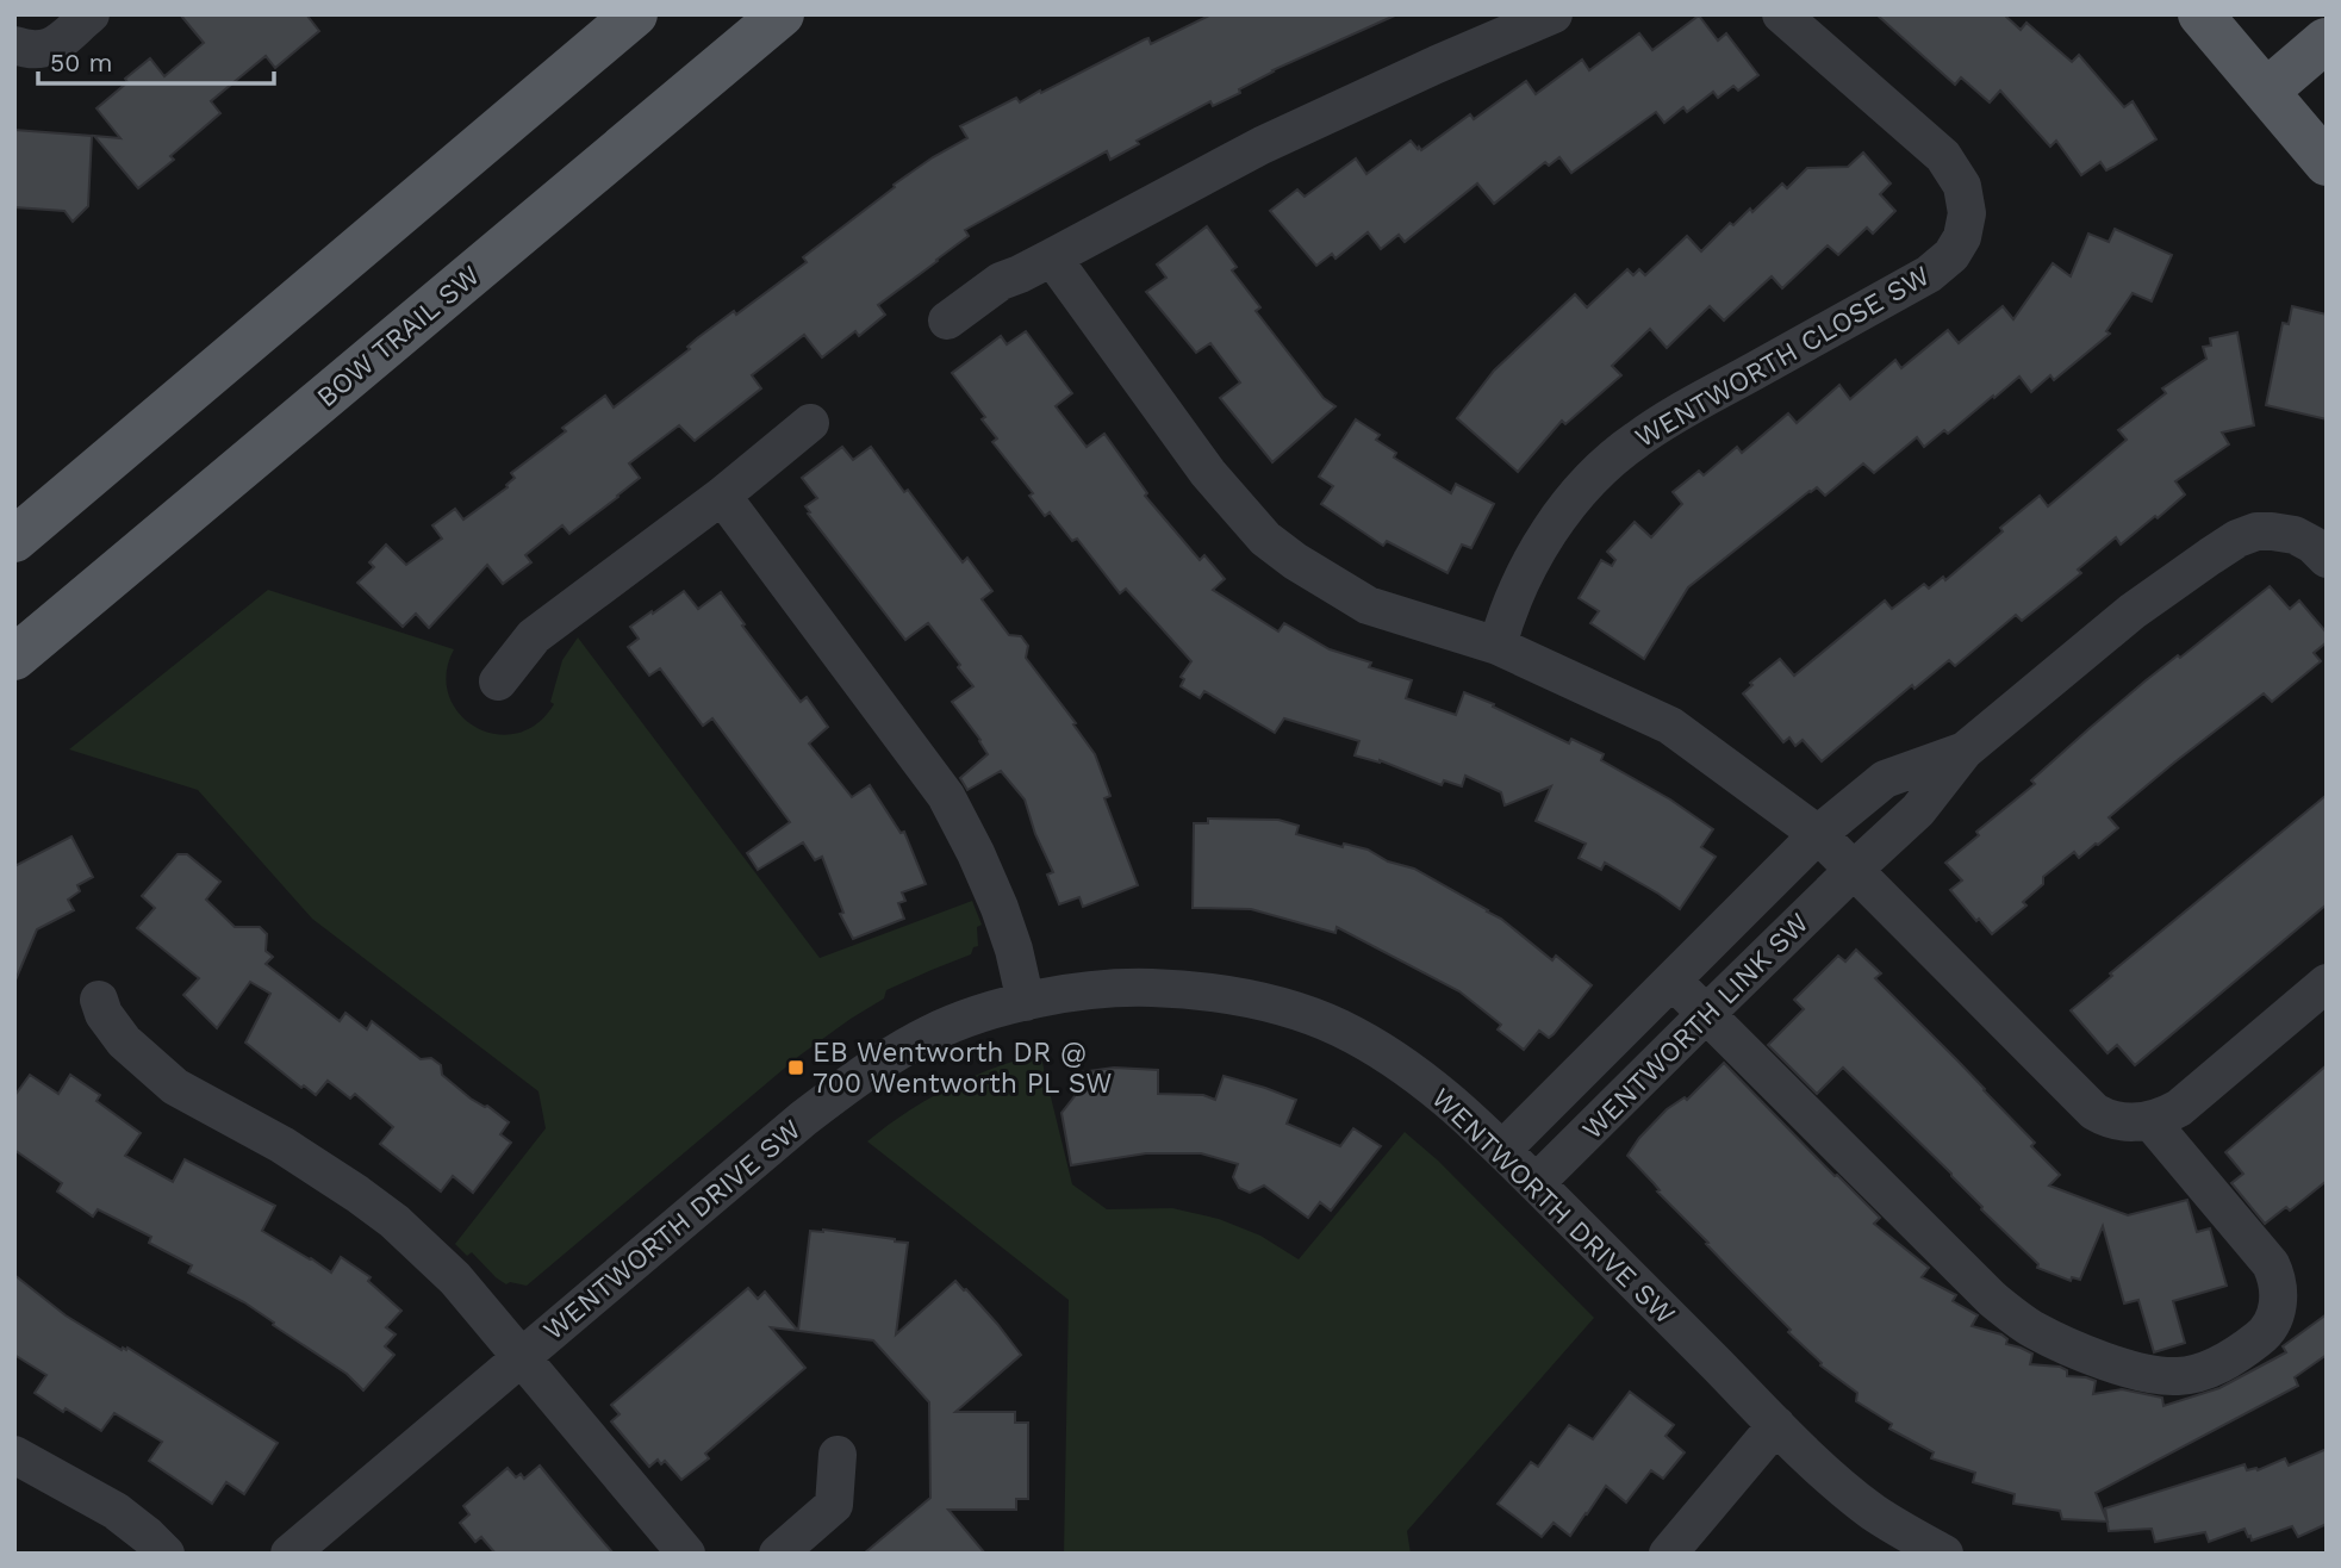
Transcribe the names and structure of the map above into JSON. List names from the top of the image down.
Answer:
{
  "streets": {
    "main road": ["BOW TRAIL SW"],
    "street": ["WENTWORTH CLOSE SW", "WENTWORTH LINK SW", "WENTWORTH DRIVE SW"]
  },
  "crossings": [
    ["WENTWORTH LINK SW", "WENTWORTH DRIVE SW"]
  ],
  "places": {
    "transit": ["EB Wentworth DR @ 700 Wentworth PL SW"]
  },
  "scale_bar": "50 m"
}
